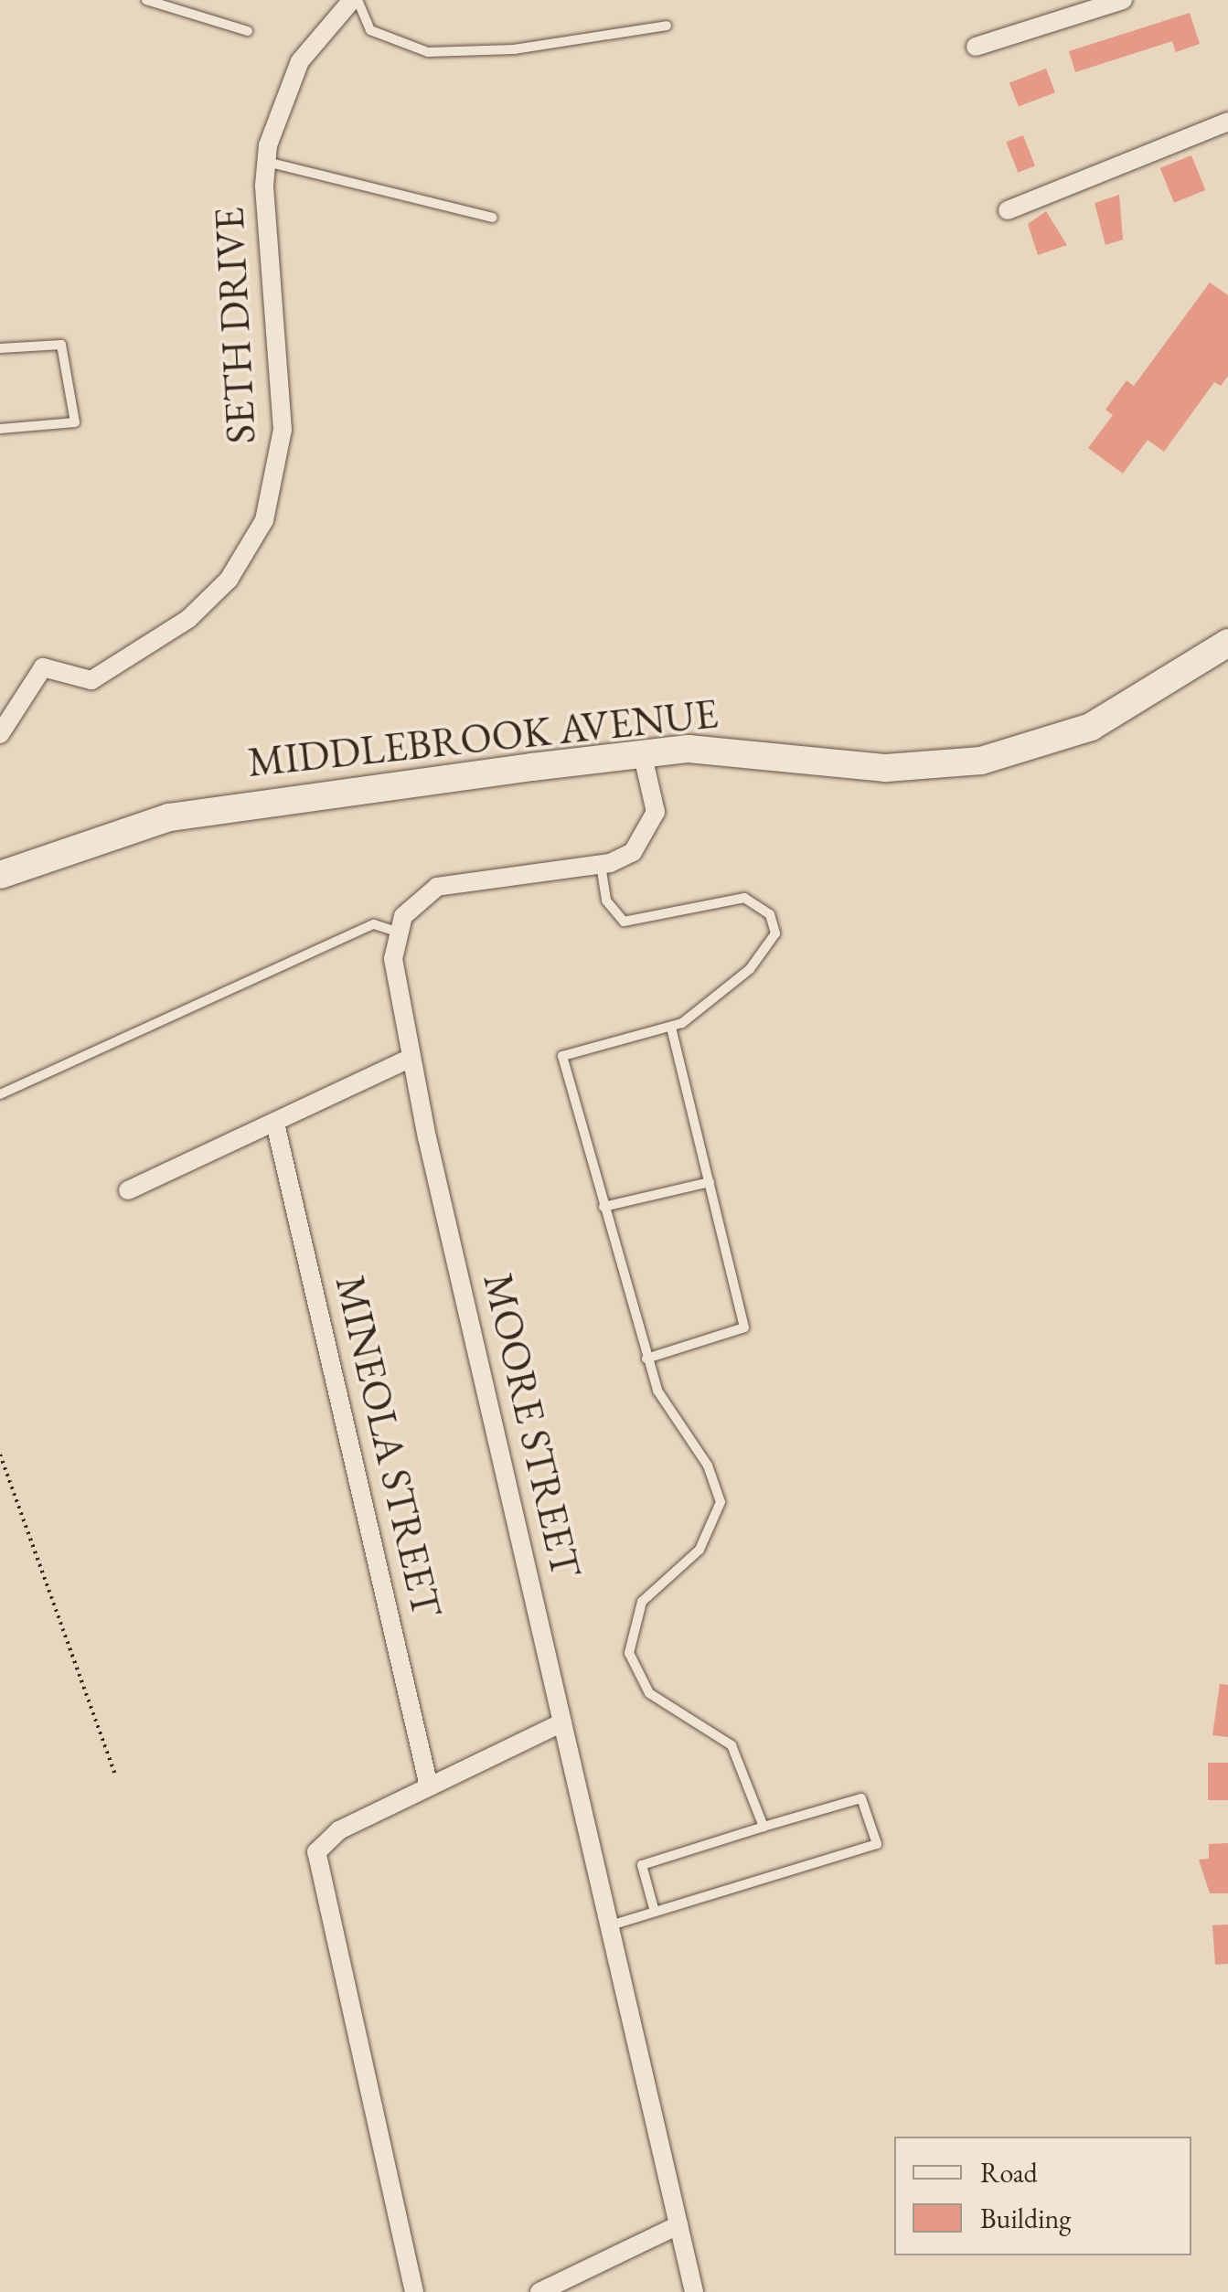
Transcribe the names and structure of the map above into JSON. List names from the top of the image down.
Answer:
{
  "streets": {
    "main road": ["MIDDLEBROOK AVENUE"],
    "street": ["SETH DRIVE", "MOORE STREET", "MINEOLA STREET"]
  },
  "legend": ["Road", "Building"]
}
